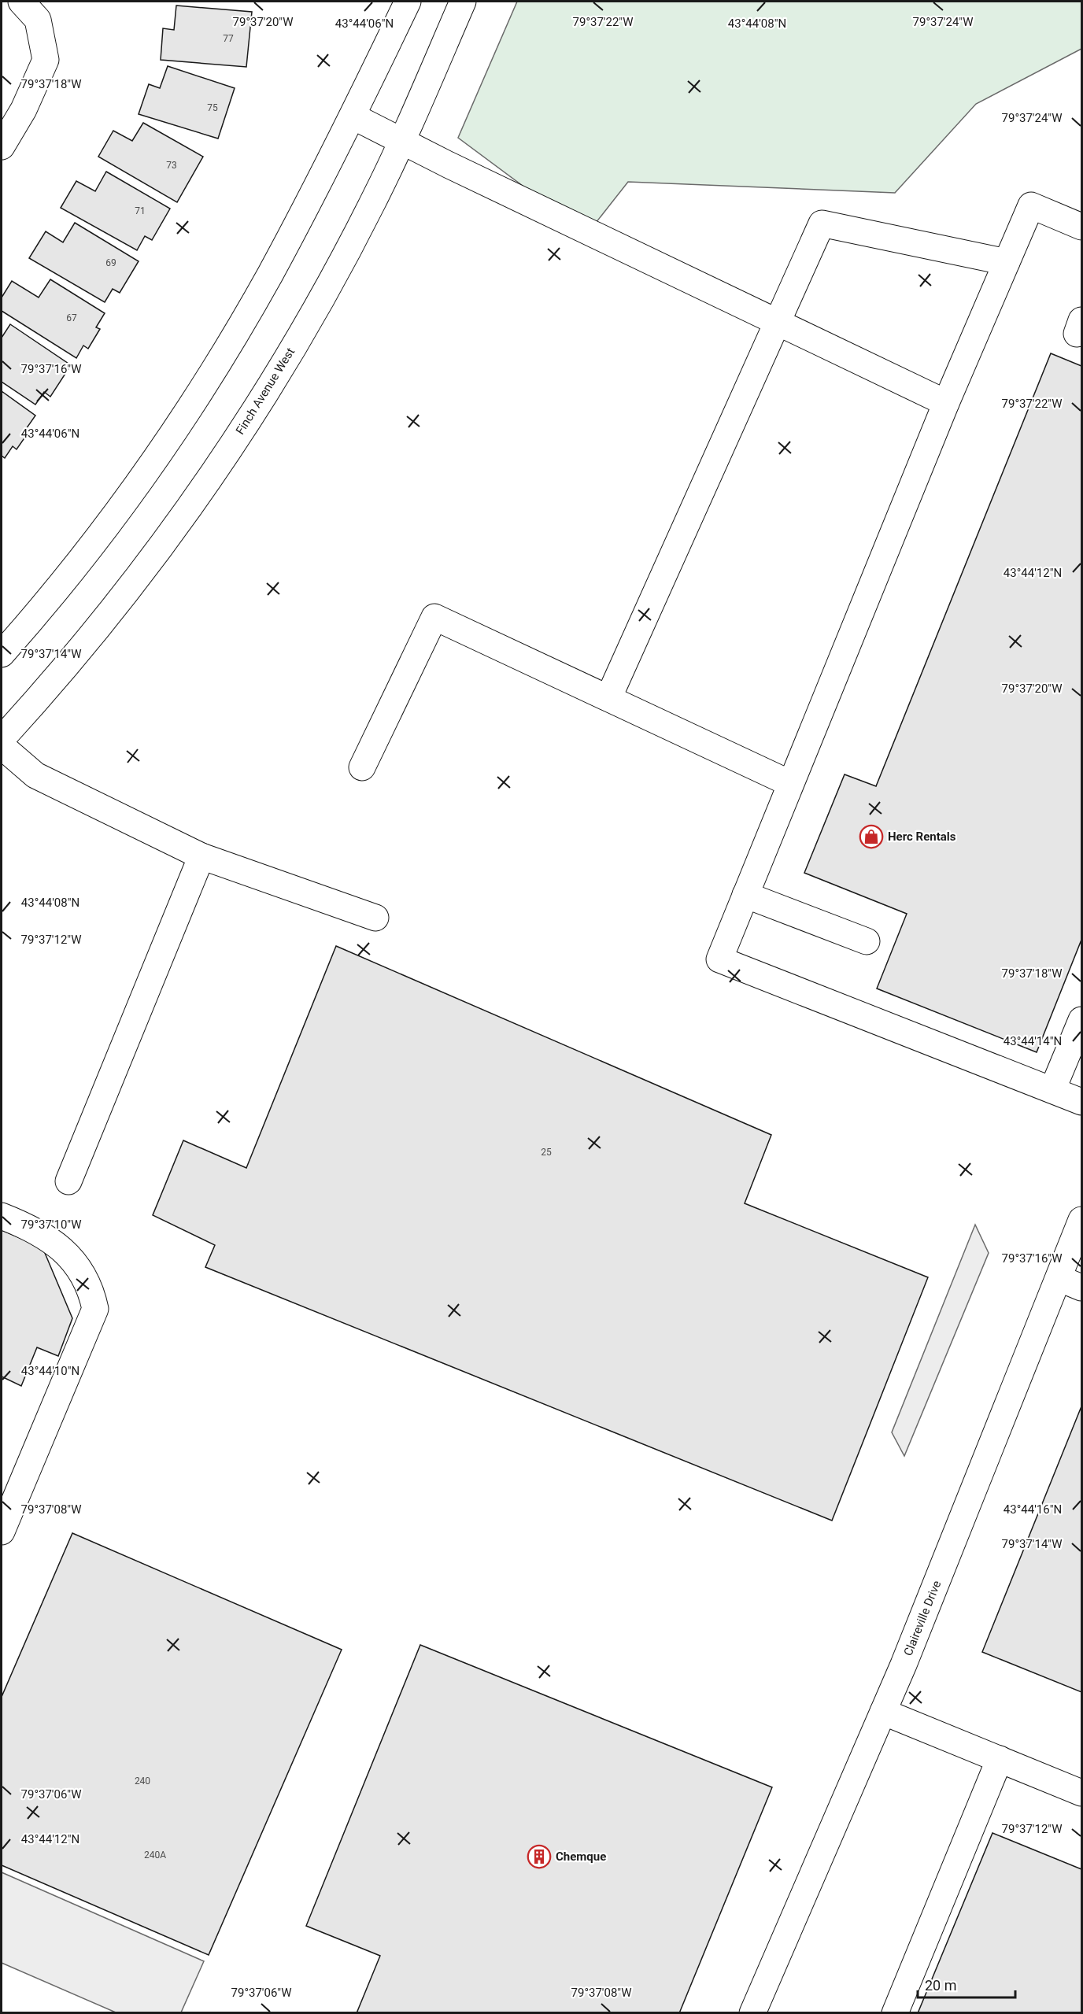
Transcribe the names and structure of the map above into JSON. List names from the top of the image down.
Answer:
{
  "streets": {
    "main road": ["Finch Avenue West", "Claireville Drive"]
  },
  "places": {
    "shop": ["Herc Rentals"],
    "building": ["Chemque"]
  },
  "house_numbers": [
    "77",
    "75",
    "73",
    "71",
    "69",
    "67",
    "25",
    "240",
    "240A"
  ],
  "scale_bar": "20 m",
  "coordinates": [
    "79°37'20\"W",
    "79°37'22\"W",
    "79°37'24\"W",
    "43°44'06\"N",
    "43°44'08\"N",
    "79°37'18\"W",
    "79°37'16\"W",
    "43°44'12\"N",
    "79°37'14\"W",
    "79°37'12\"W",
    "43°44'14\"N",
    "79°37'10\"W",
    "43°44'10\"N",
    "79°37'08\"W",
    "43°44'16\"N",
    "79°37'06\"W"
  ]
}
